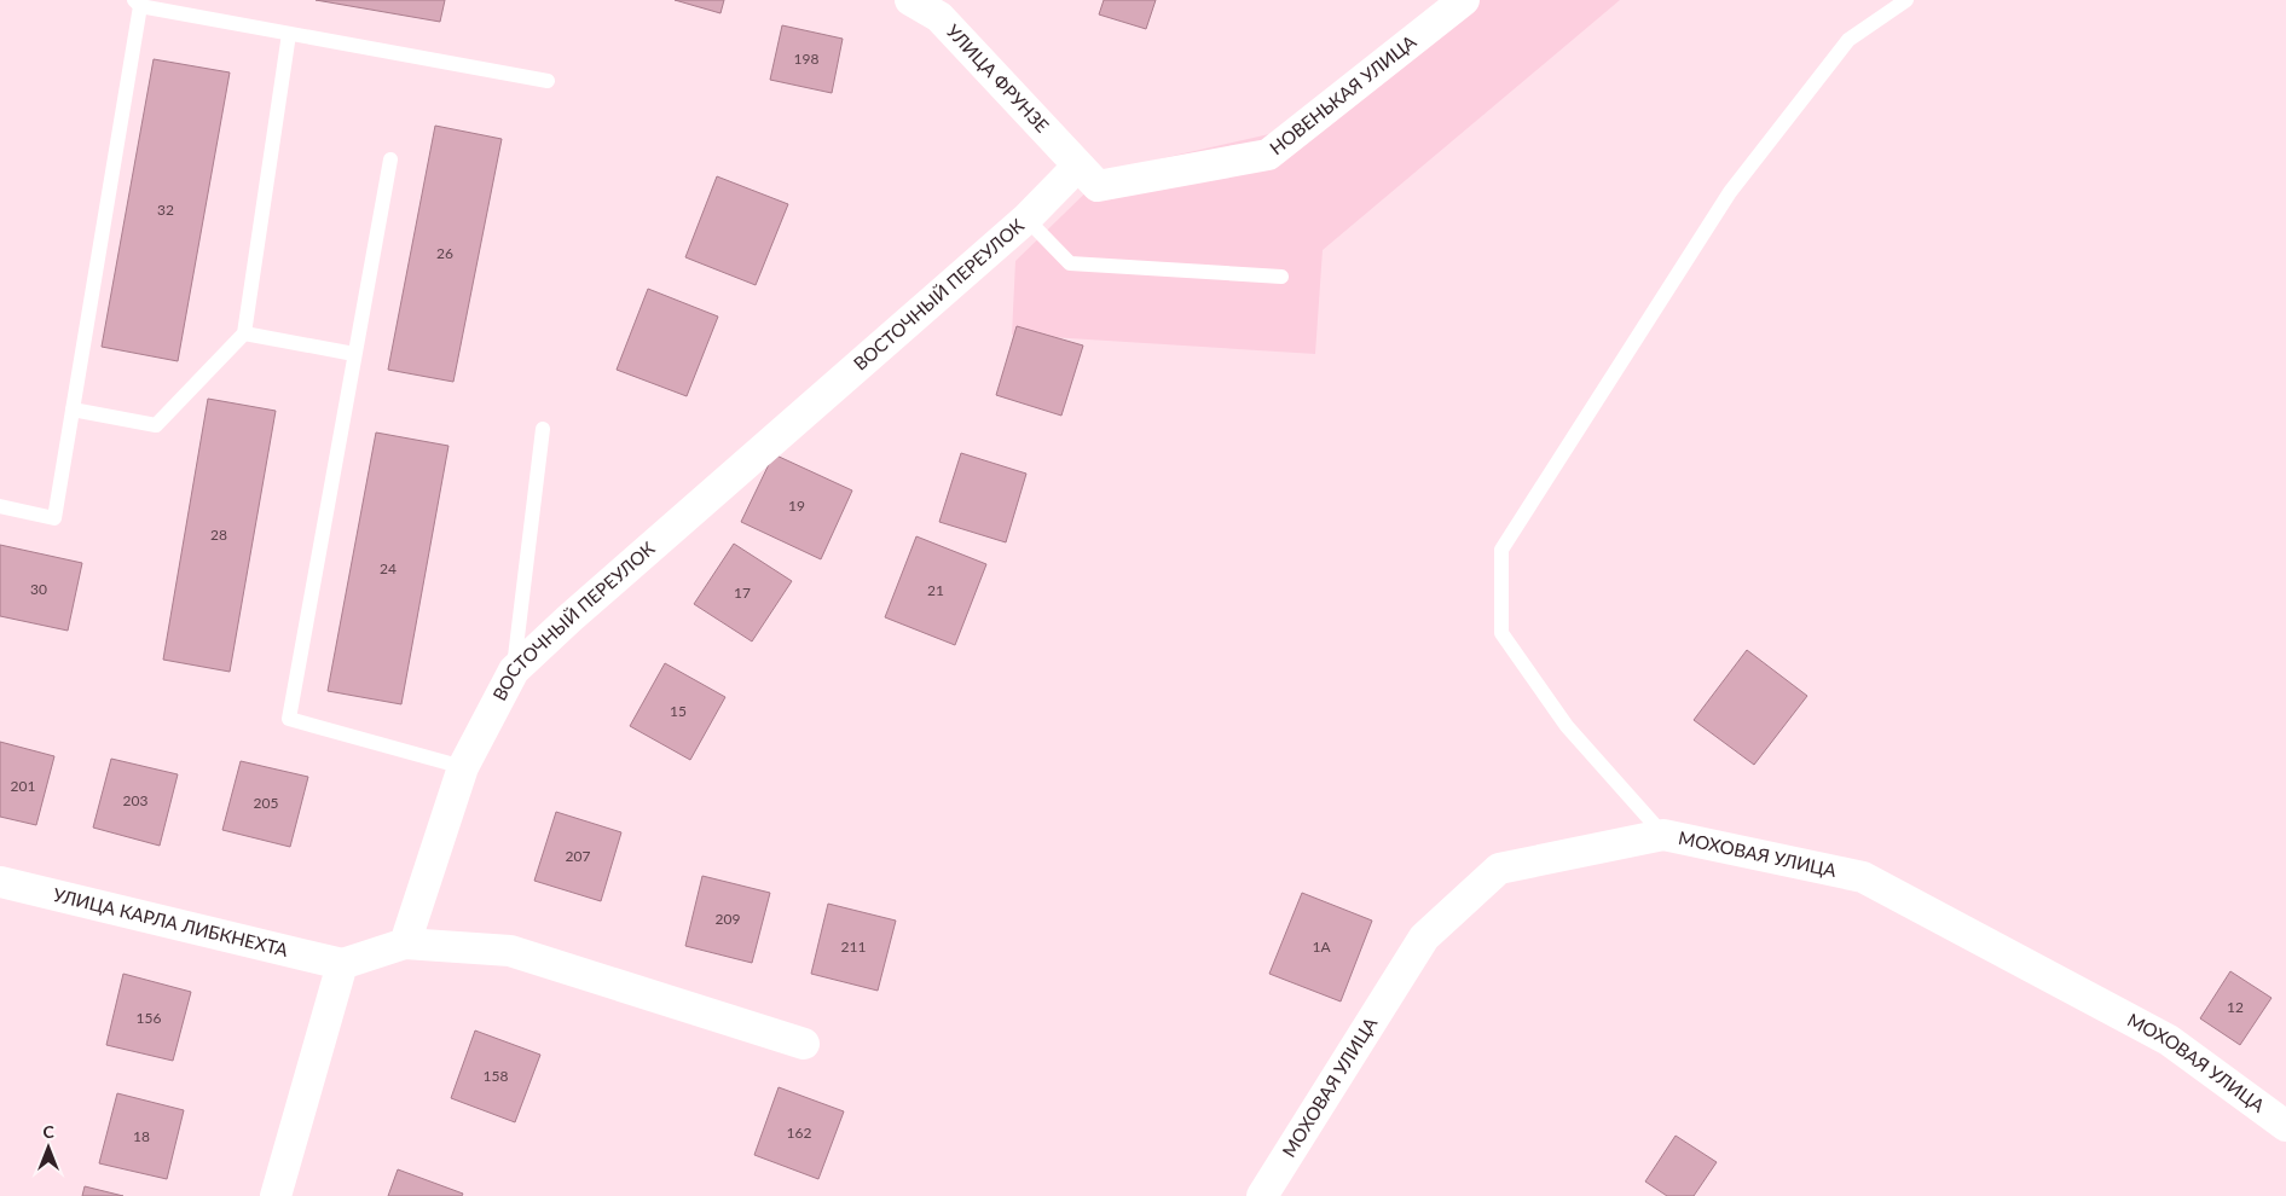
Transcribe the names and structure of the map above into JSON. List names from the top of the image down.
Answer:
{
  "streets": {
    "street": [
      "УЛИЦА ФРУНЗЕ",
      "НОВЕНЬКАЯ УЛИЦА",
      "ВОСТОЧНЫЙ ПЕРЕУЛОК",
      "МОХОВАЯ УЛИЦА",
      "УЛИЦА КАРЛА ЛИБКНЕХТА"
    ]
  },
  "crossings": [
    ["УЛИЦА ФРУНЗЕ", "НОВЕНЬКАЯ УЛИЦА"],
    ["УЛИЦА ФРУНЗЕ", "ВОСТОЧНЫЙ ПЕРЕУЛОК"],
    ["НОВЕНЬКАЯ УЛИЦА", "ВОСТОЧНЫЙ ПЕРЕУЛОК"]
  ],
  "house_numbers": [
    "198",
    "32",
    "26",
    "19",
    "28",
    "24",
    "30",
    "21",
    "17",
    "15",
    "201",
    "203",
    "205",
    "207",
    "209",
    "211",
    "1А",
    "12",
    "156",
    "158",
    "162",
    "18"
  ],
  "north": "top"
}
